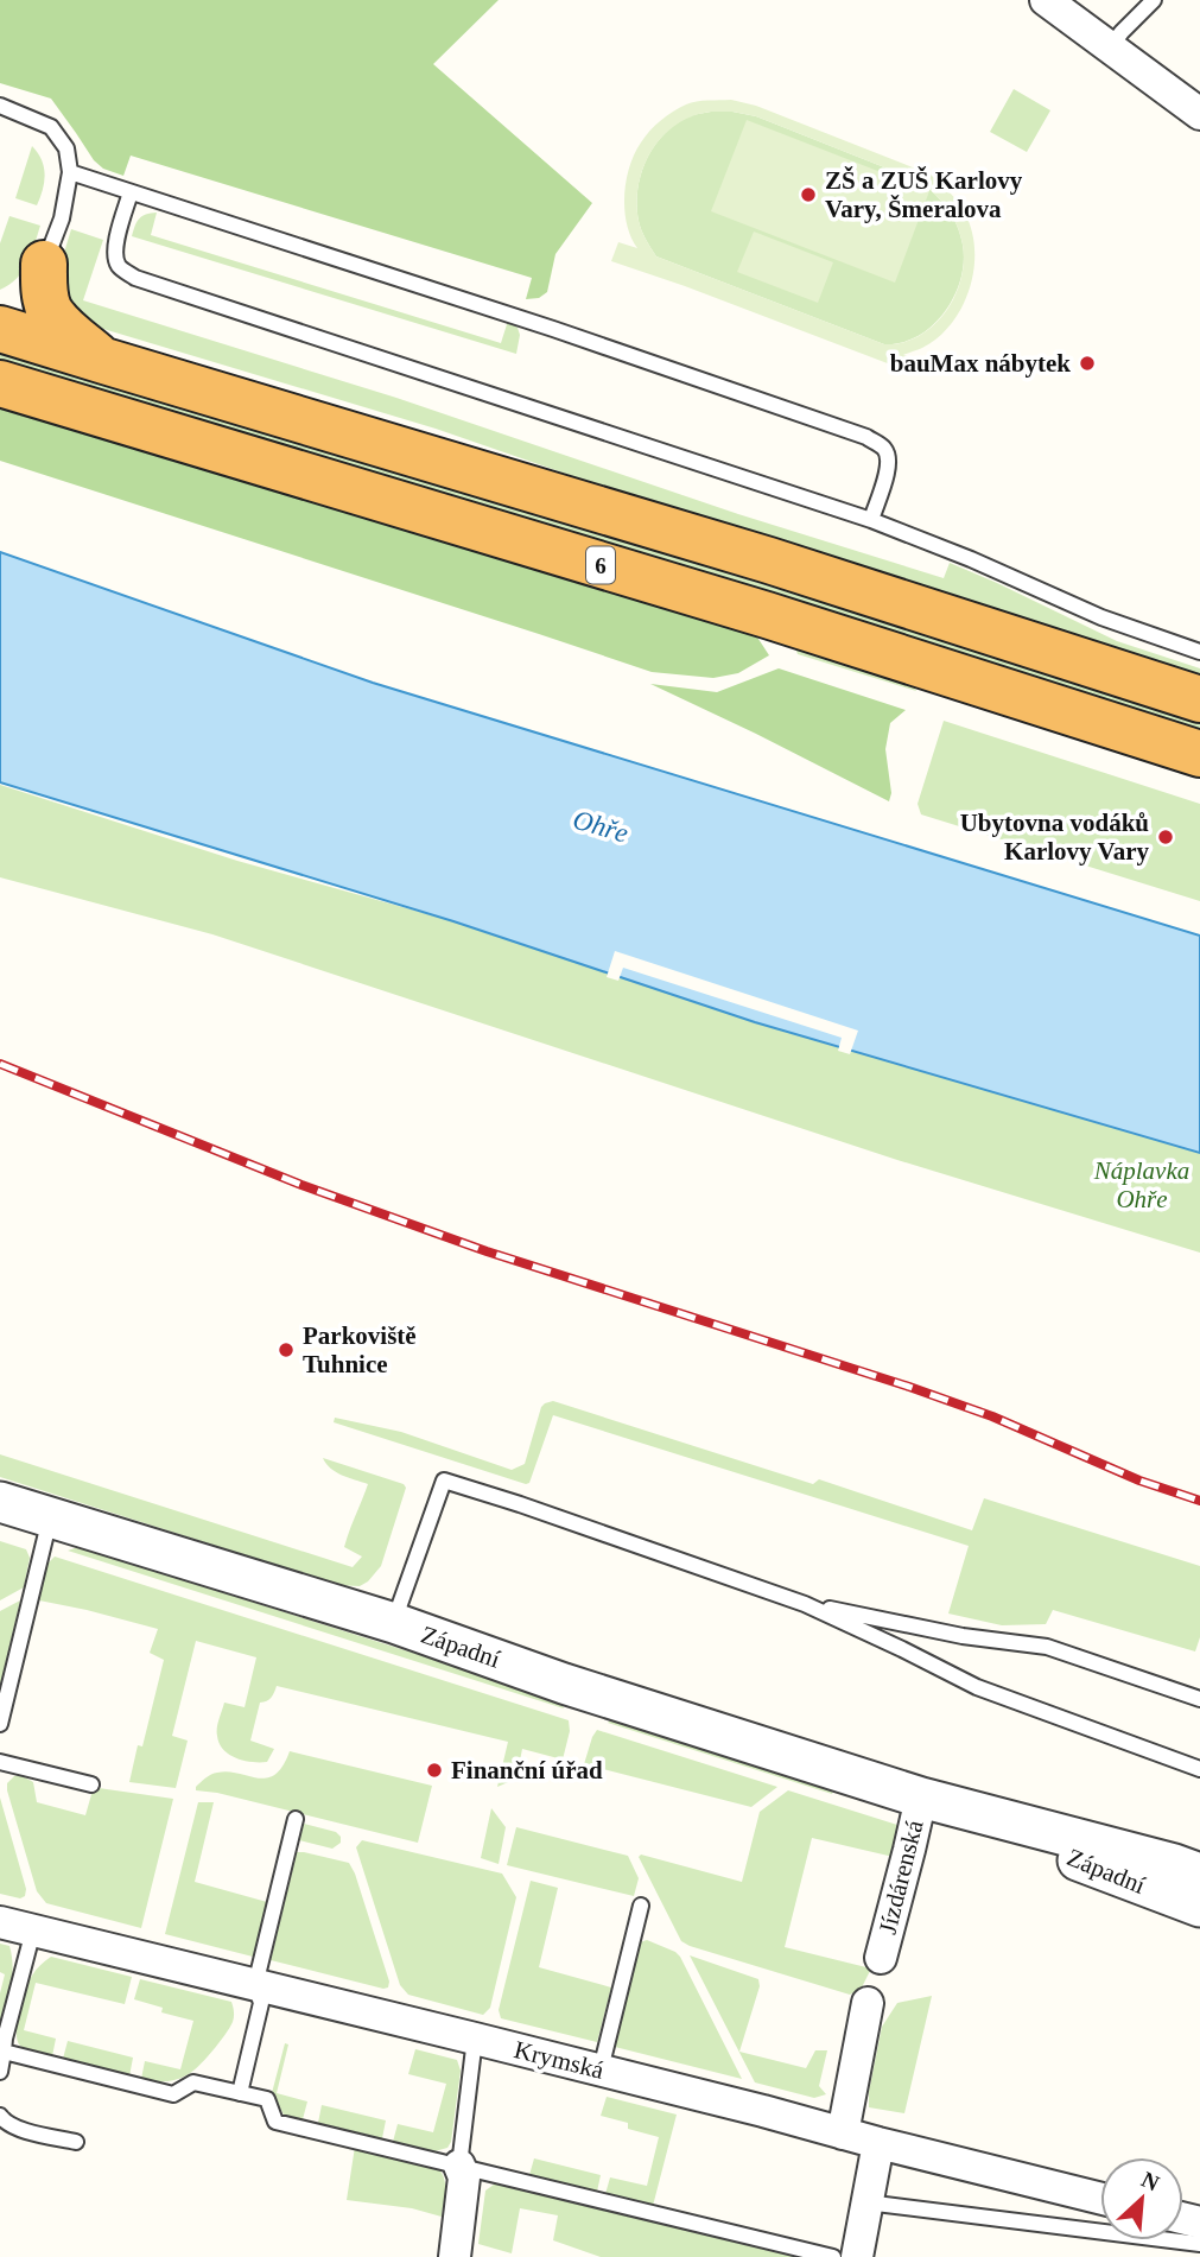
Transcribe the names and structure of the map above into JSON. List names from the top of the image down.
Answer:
{
  "streets": {
    "highway": ["6"],
    "street": ["Západní", "Jízdárenská", "Krymská"]
  },
  "crossings": [
    ["Západní", "Jízdárenská"]
  ],
  "water": ["Ohře"],
  "parks": ["Náplavka Ohře"],
  "places": [
    "ZŠ a ZUŠ Karlovy Vary, Šmeralova",
    "bauMax nábytek",
    "Ubytovna vodáků Karlovy Vary",
    "Parkoviště Tuhnice",
    "Finanční úřad"
  ],
  "north": "top right"
}
